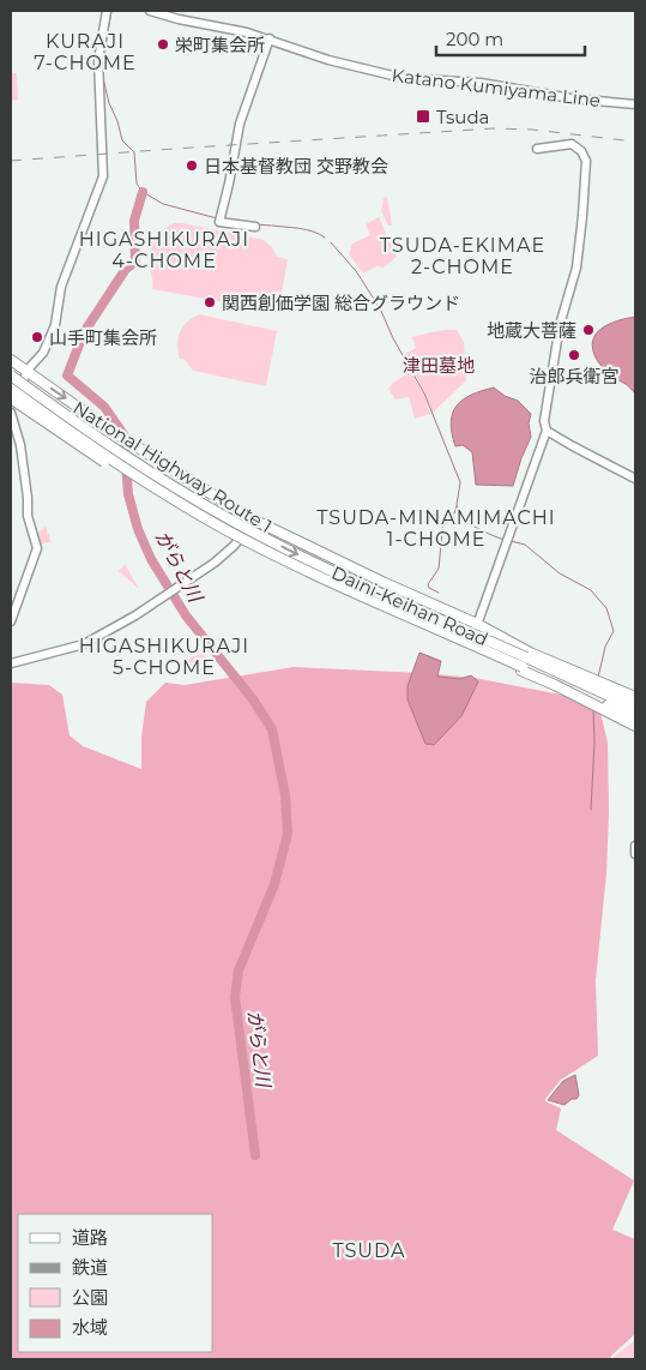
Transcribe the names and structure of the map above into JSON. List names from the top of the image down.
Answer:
{
  "streets": {
    "highway": ["National Highway Route 1", "Daini-Keihan Road"],
    "street": ["Katano Kumiyama Line"]
  },
  "crossings": [
    ["National Highway Route 1", "Daini-Keihan Road"]
  ],
  "districts": [
    "KURAJI 7-CHOME",
    "HIGASHIKURAJI 4-CHOME",
    "TSUDA-EKIMAE 2-CHOME",
    "TSUDA-MINAMIMACHI 1-CHOME",
    "HIGASHIKURAJI 5-CHOME",
    "TSUDA"
  ],
  "water": ["がらと川"],
  "parks": ["津田墓地"],
  "places": {
    "other": [
      "栄町集会所",
      "日本基督教団 交野教会",
      "関西創価学園 総合グラウンド",
      "地蔵大菩薩",
      "山手町集会所",
      "治郎兵衛宮"
    ],
    "transit": ["Tsuda"]
  },
  "legend": [
    "道路",
    "鉄道",
    "公園",
    "水域"
  ],
  "scale_bar": "200 m"
}
